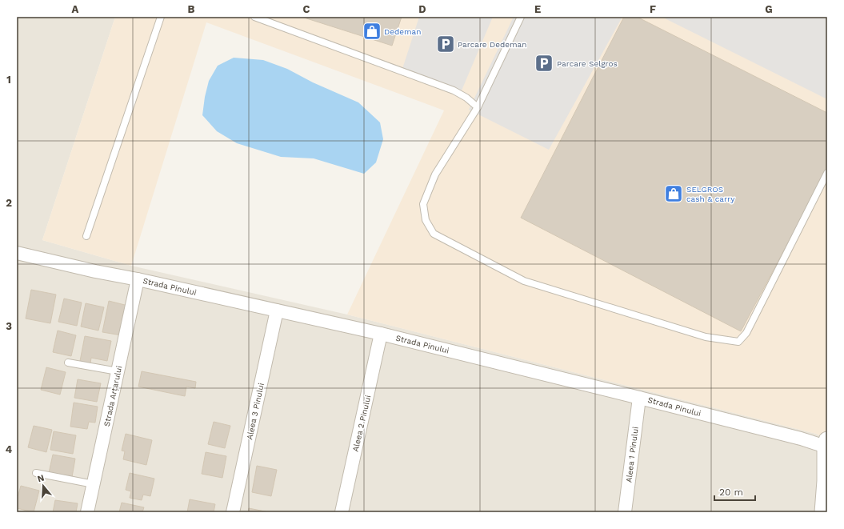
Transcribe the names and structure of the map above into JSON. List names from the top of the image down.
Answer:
{
  "streets": {
    "street": [
      "Strada Pinului",
      "Strada Arțarului",
      "Aleea 3 Pinului",
      "Aleea 2 Pinului",
      "Aleea 1 Pinului"
    ]
  },
  "crossings": [
    ["Strada Pinului", "Strada Arțarului"],
    ["Strada Pinului", "Aleea 3 Pinului"],
    ["Strada Pinului", "Aleea 2 Pinului"],
    ["Strada Pinului", "Aleea 1 Pinului"]
  ],
  "places": {
    "shop": ["Dedeman", "SELGROS cash & carry"],
    "parking": ["Parcare Dedeman", "Parcare Selgros"]
  },
  "scale_bar": "20 m",
  "north": "top",
  "grid": {
    "columns": [
      "A",
      "B",
      "C",
      "D",
      "E",
      "F",
      "G"
    ],
    "rows": [
      "1",
      "2",
      "3",
      "4"
    ]
  }
}
